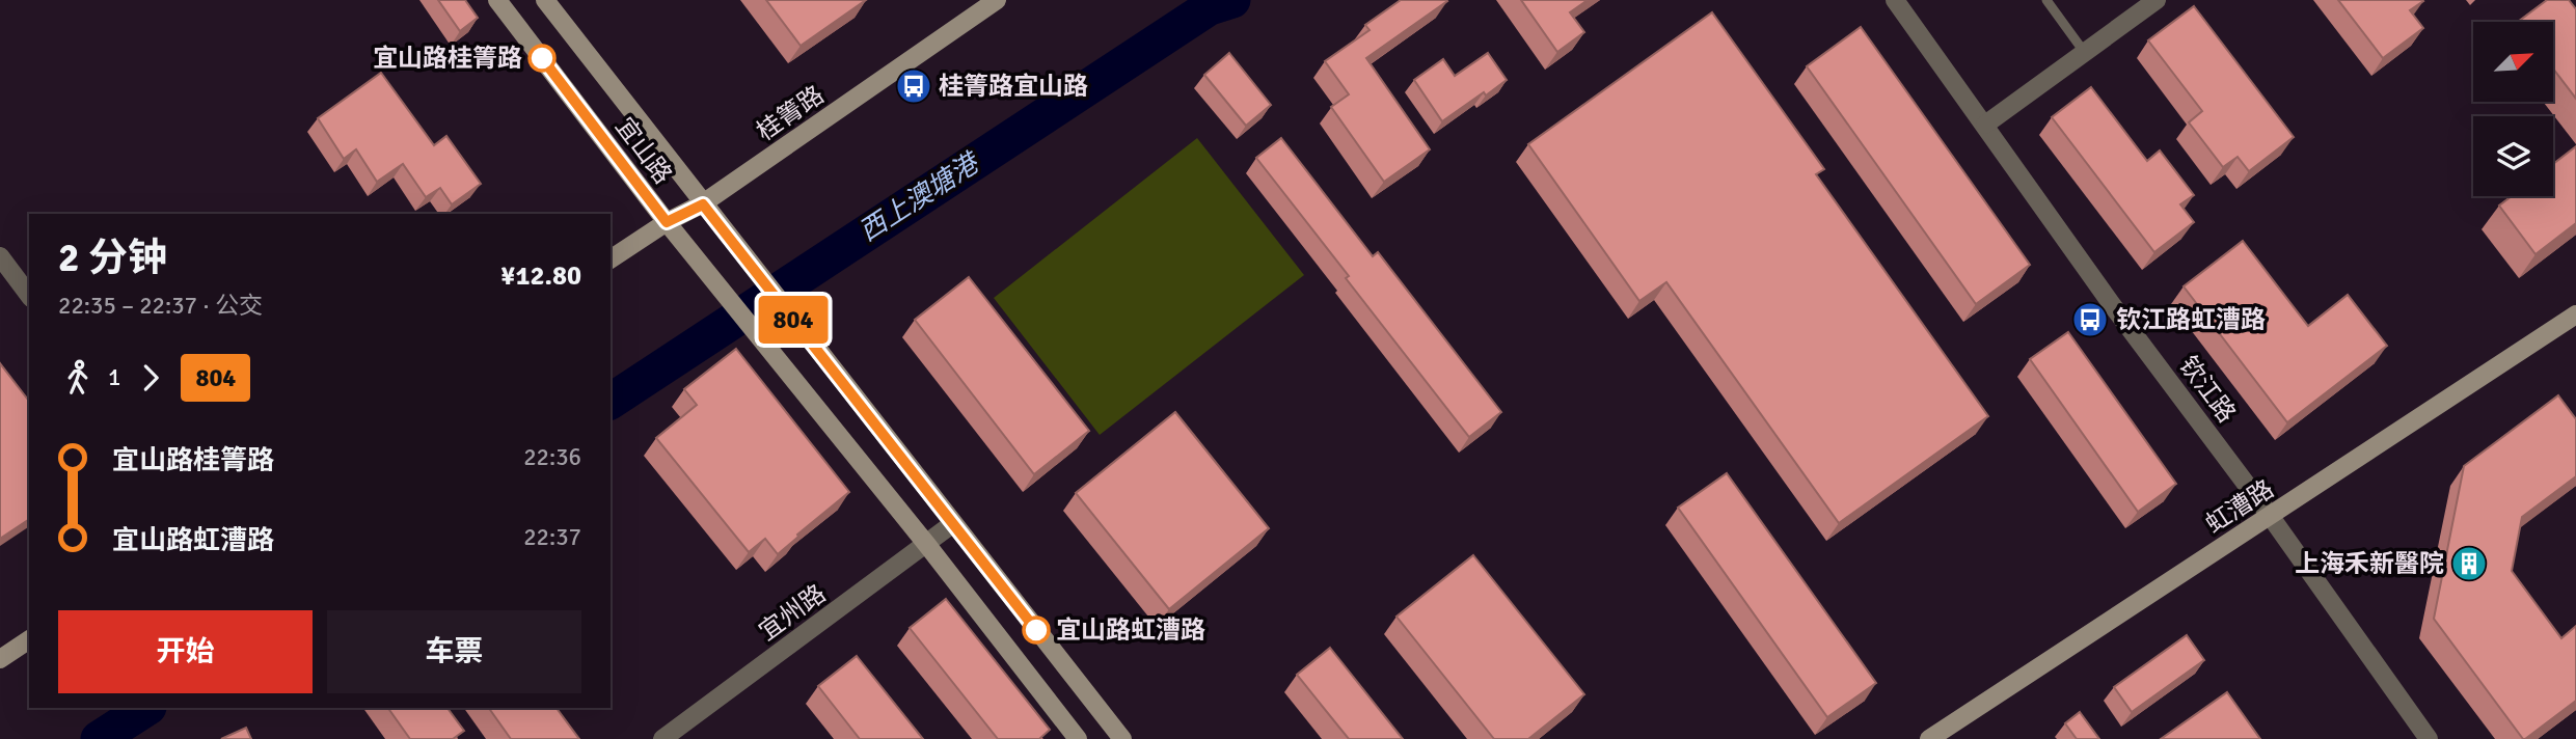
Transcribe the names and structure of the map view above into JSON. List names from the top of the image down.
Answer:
{
  "streets": {
    "main road": ["桂箐路", "宜山路", "虹漕路"],
    "street": ["钦江路", "宜州路"]
  },
  "crossings": [
    ["桂箐路", "宜山路"],
    ["宜山路", "宜州路"],
    ["钦江路", "虹漕路"]
  ],
  "water": ["西上澳塘港"],
  "places": {
    "other": ["宜山路桂箐路", "宜山路虹漕路"],
    "bus stop": ["桂箐路宜山路", "钦江路虹漕路"],
    "building": ["上海禾新醫院"]
  },
  "lines": ["bus line 804"],
  "north": "top right",
  "page": {
    "on_map": "804",
    "heading": ["2 分钟", "22:35 – 22:37 · 公交", "¥12.80"],
    "legs": ["1", "804"],
    "list": [
      {
        "name": "宜山路桂箐路",
        "value": "22:36"
      },
      {
        "name": "宜山路虹漕路",
        "value": "22:37"
      }
    ],
    "buttons": ["开始", "车票"]
  }
}
